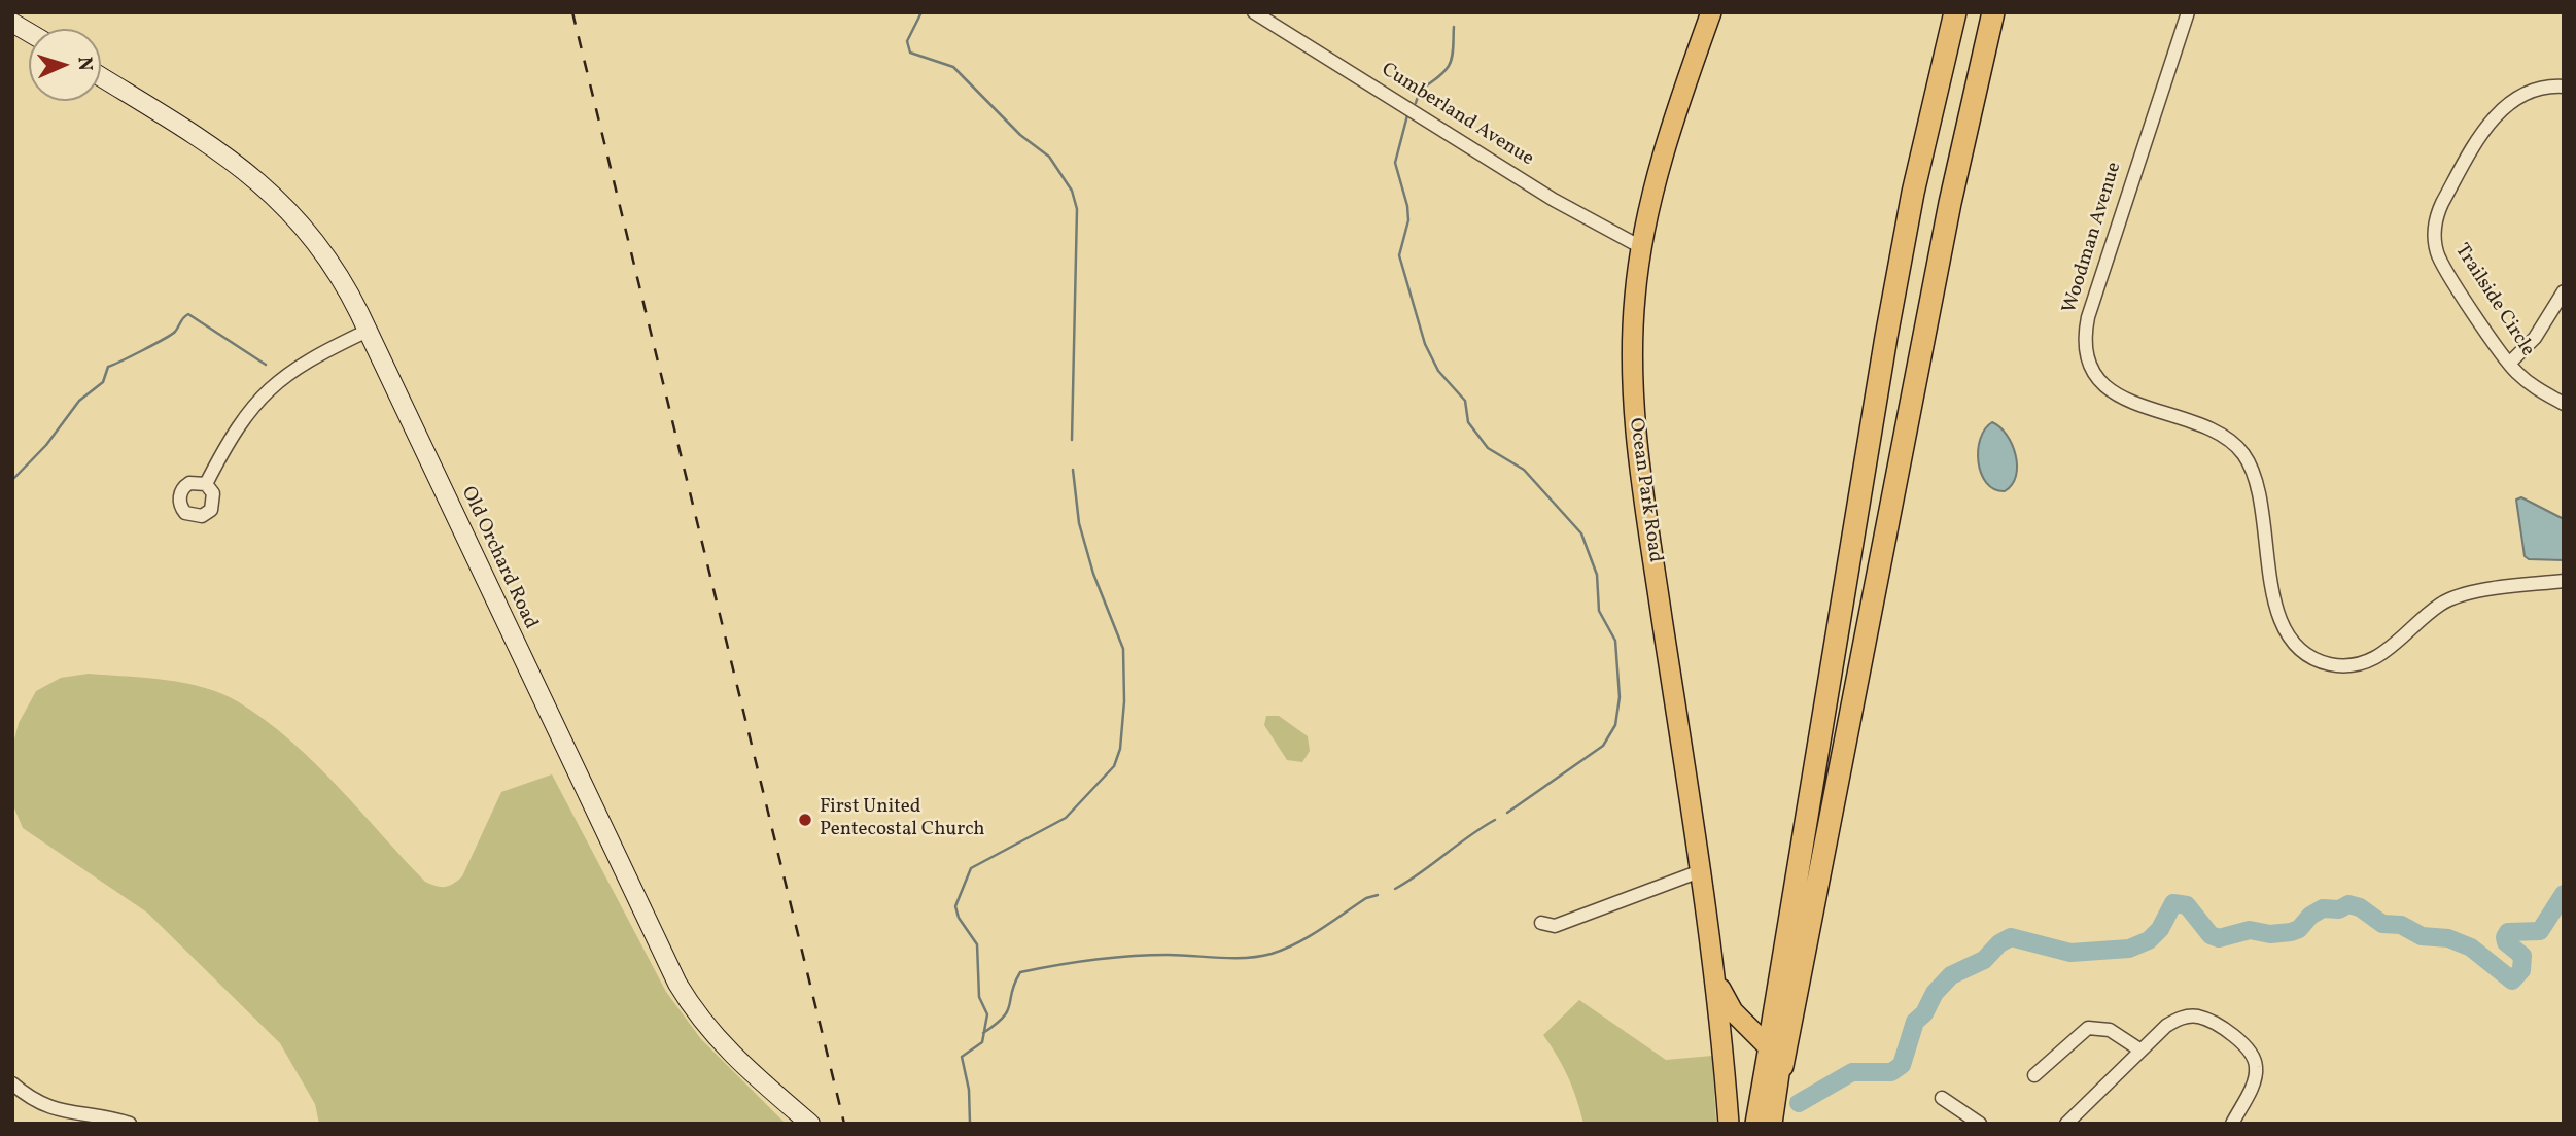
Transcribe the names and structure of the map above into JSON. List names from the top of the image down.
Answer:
{
  "streets": {
    "main road": ["Ocean Park Road"],
    "street": [
      "Cumberland Avenue",
      "Woodman Avenue",
      "Trailside Circle",
      "Old Orchard Road"
    ]
  },
  "crossings": [
    ["Cumberland Avenue", "Ocean Park Road"]
  ],
  "places": ["First United Pentecostal Church"],
  "north": "right"
}
